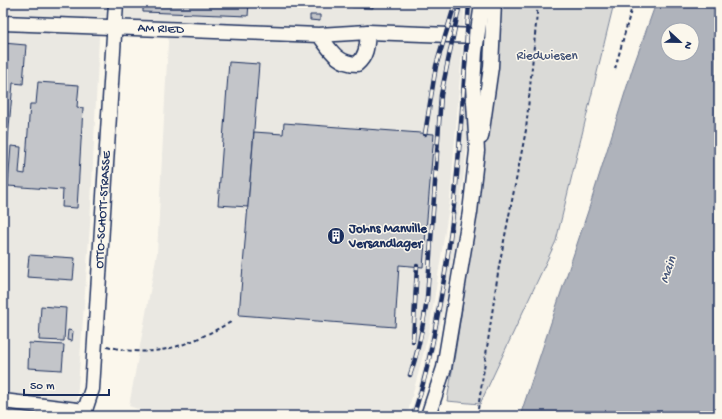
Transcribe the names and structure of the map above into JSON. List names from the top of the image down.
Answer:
{
  "streets": {
    "street": ["AM RIED", "OTTO-SCHOTT-STRASSE"]
  },
  "crossings": [
    ["AM RIED", "OTTO-SCHOTT-STRASSE"]
  ],
  "water": ["Main"],
  "parks": ["Riedwiesen"],
  "places": {
    "building": ["Johns Manville Versandlager"]
  },
  "scale_bar": "50 m",
  "north": "right"
}
